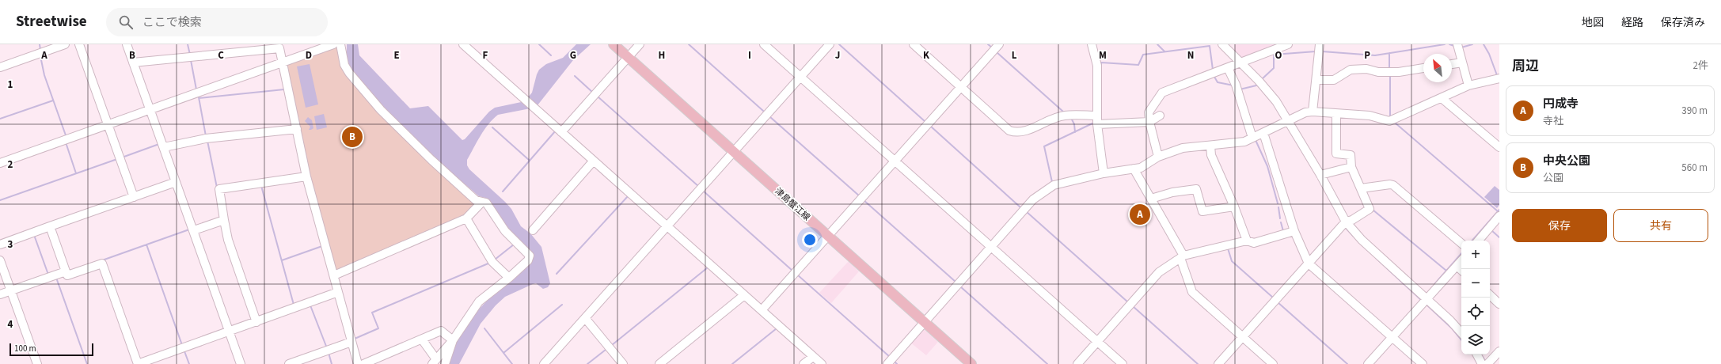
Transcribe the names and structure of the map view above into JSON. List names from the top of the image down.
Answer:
{
  "streets": {
    "main road": ["津島蟹江線"]
  },
  "scale_bar": "100 m",
  "north": "top left",
  "page": {
    "header": "Streetwise",
    "search": "ここで検索",
    "nav": ["地図", "経路", "保存済み"],
    "heading": ["周辺", "2件"],
    "list": [
      {
        "mark": "A",
        "name": "円成寺",
        "note": "寺社",
        "value": "390 m"
      },
      {
        "mark": "B",
        "name": "中央公園",
        "note": "公園",
        "value": "560 m"
      }
    ],
    "pins": ["B", "A"],
    "buttons": ["保存", "共有"],
    "map_buttons": ["+", "−"],
    "scale": "100 m"
  },
  "grid": {
    "columns": [
      "A",
      "B",
      "C",
      "D",
      "E",
      "F",
      "G",
      "H",
      "I",
      "J",
      "K",
      "L",
      "M",
      "N",
      "O",
      "P"
    ],
    "rows": [
      "1",
      "2",
      "3",
      "4"
    ]
  }
}
